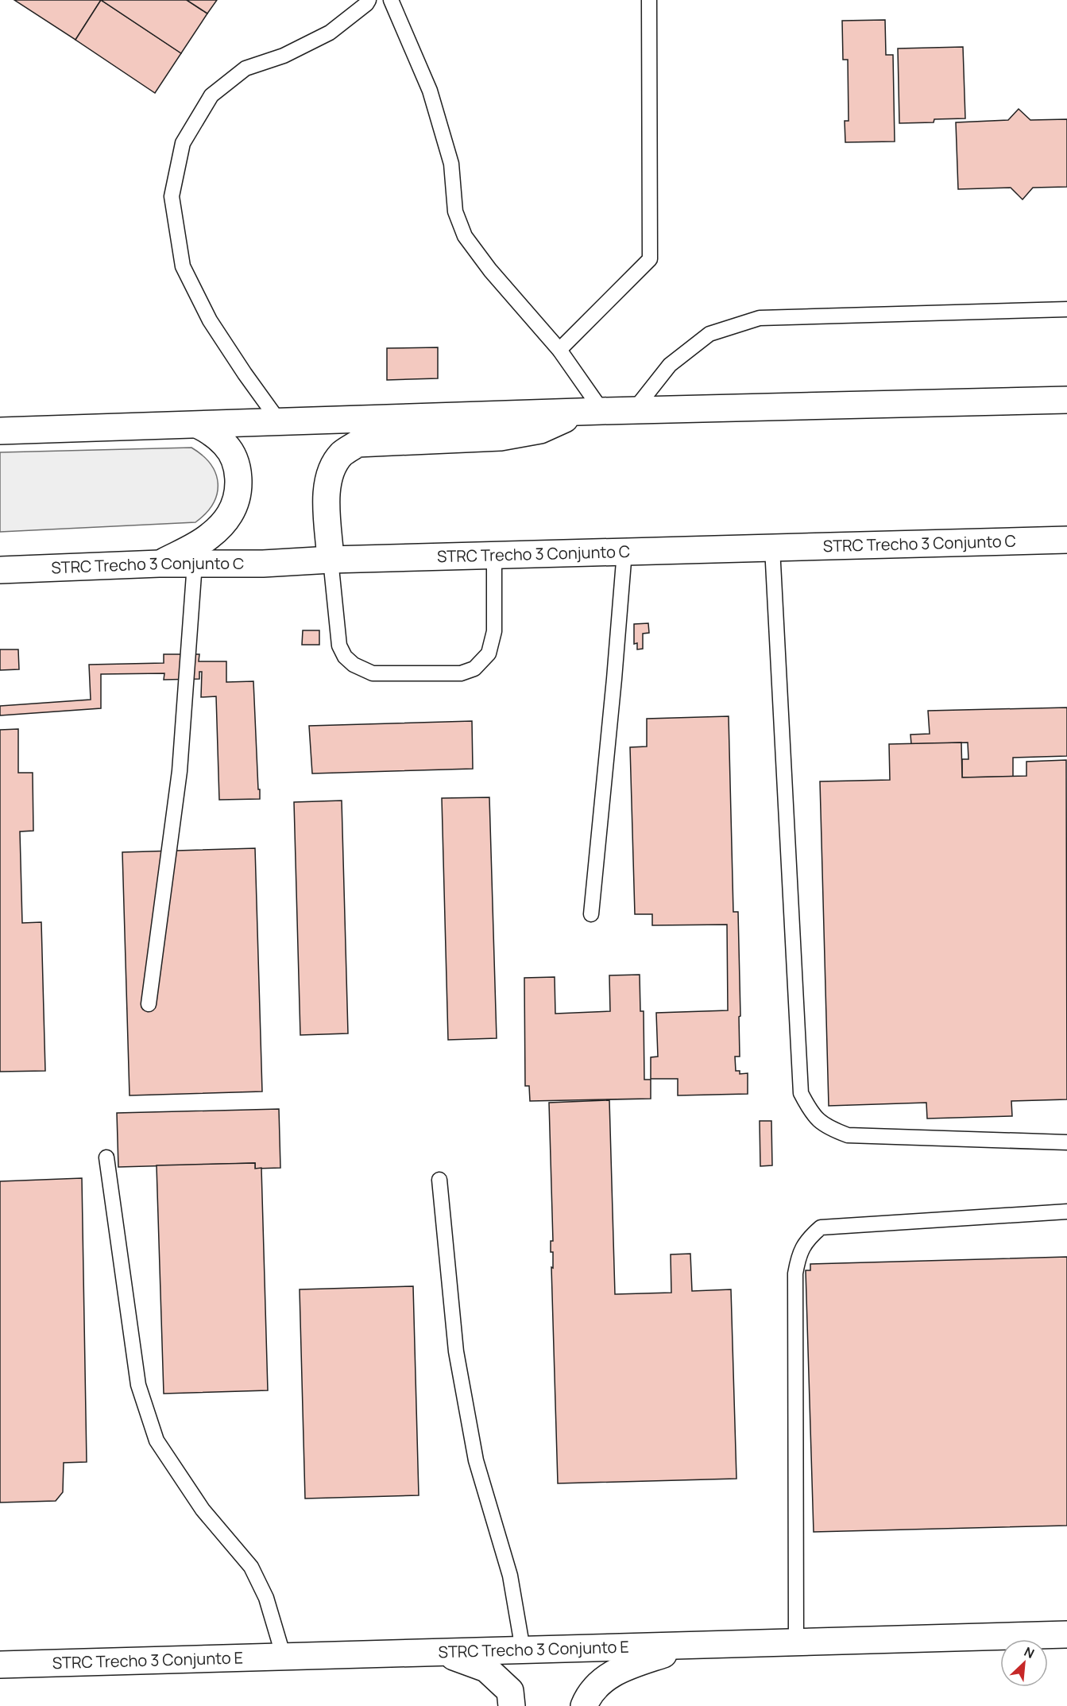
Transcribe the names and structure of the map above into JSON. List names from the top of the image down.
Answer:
{
  "streets": {
    "main road": ["STRC Trecho 3 Conjunto C", "STRC Trecho 3 Conjunto E"]
  },
  "north": "top right"
}
